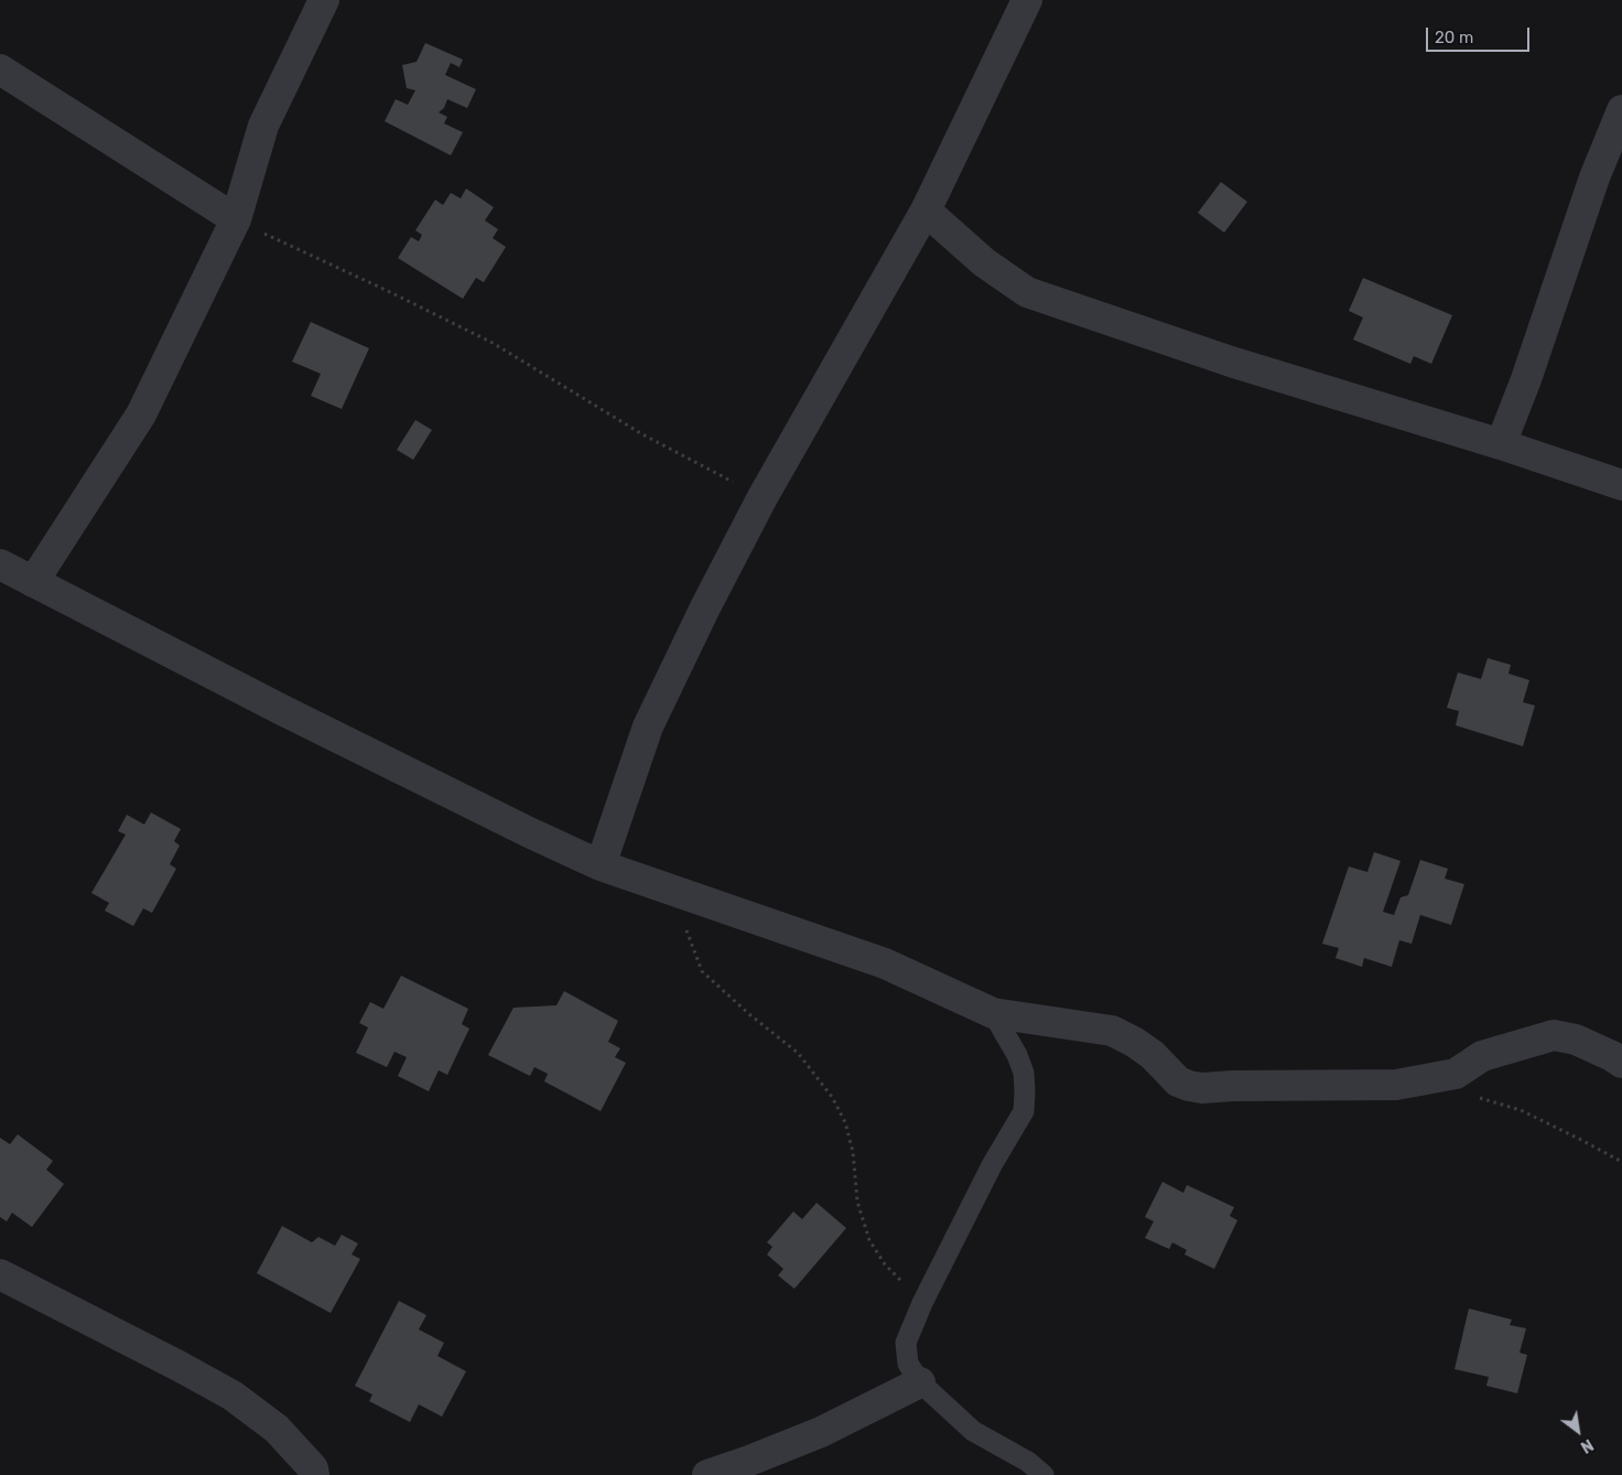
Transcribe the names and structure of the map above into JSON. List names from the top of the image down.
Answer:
{
  "scale_bar": "20 m",
  "north": "bottom right"
}
